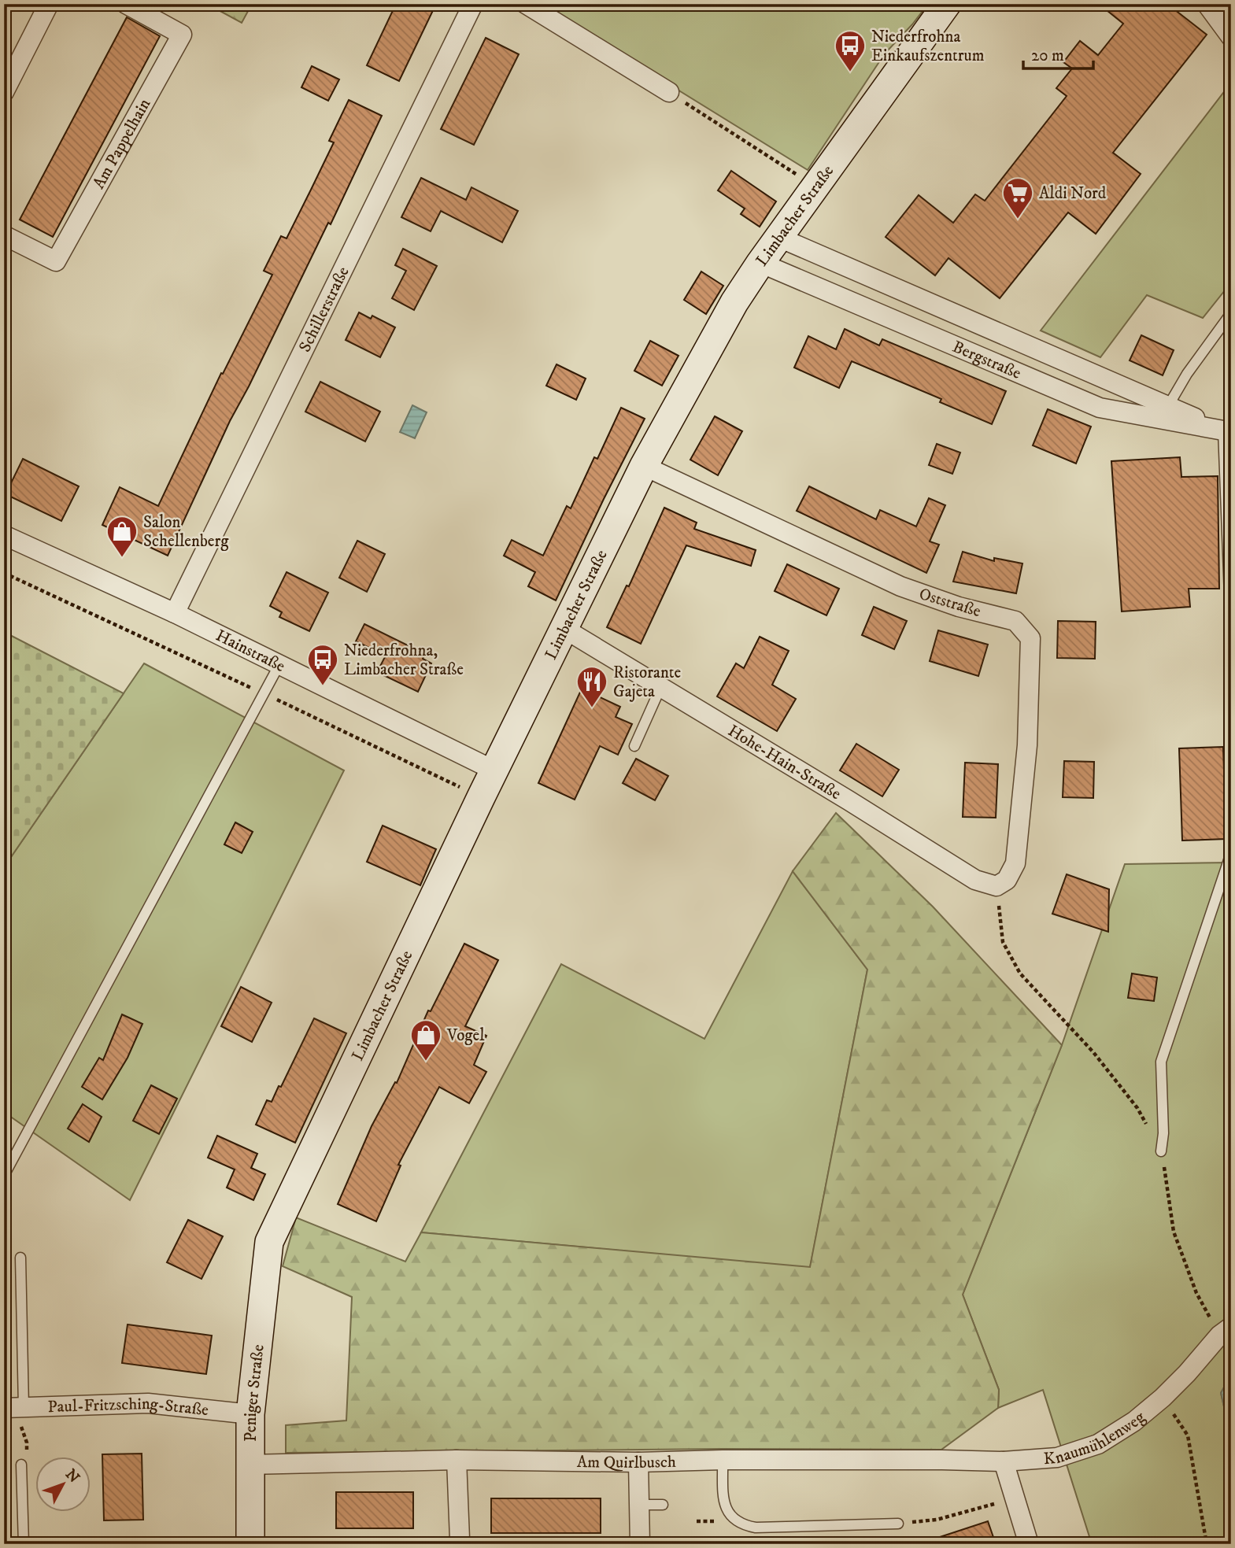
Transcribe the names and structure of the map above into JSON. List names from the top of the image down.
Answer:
{
  "streets": {
    "street": [
      "Am Pappelhain",
      "Limbacher Straße",
      "Schillerstraße",
      "Bergstraße",
      "Oststraße",
      "Hainstraße",
      "Hohe-Hain-Straße",
      "Peniger Straße",
      "Paul-Fritzsching-Straße",
      "Knaumühlenweg",
      "Am Quirlbusch"
    ]
  },
  "crossings": [
    ["Limbacher Straße", "Bergstraße"],
    ["Limbacher Straße", "Oststraße"],
    ["Limbacher Straße", "Hainstraße"],
    ["Limbacher Straße", "Hohe-Hain-Straße"],
    ["Limbacher Straße", "Peniger Straße"],
    ["Schillerstraße", "Hainstraße"],
    ["Oststraße", "Hohe-Hain-Straße"],
    ["Peniger Straße", "Paul-Fritzsching-Straße"],
    ["Peniger Straße", "Am Quirlbusch"],
    ["Knaumühlenweg", "Am Quirlbusch"]
  ],
  "places": {
    "bus stop": ["Niederfrohna Einkaufszentrum", "Niederfrohna, Limbacher Straße"],
    "supermarket": ["Aldi Nord"],
    "shop": ["Salon Schellenberg", "Vogel"],
    "restaurant": ["Ristorante Gajeta"]
  },
  "scale_bar": "20 m",
  "north": "top right"
}
